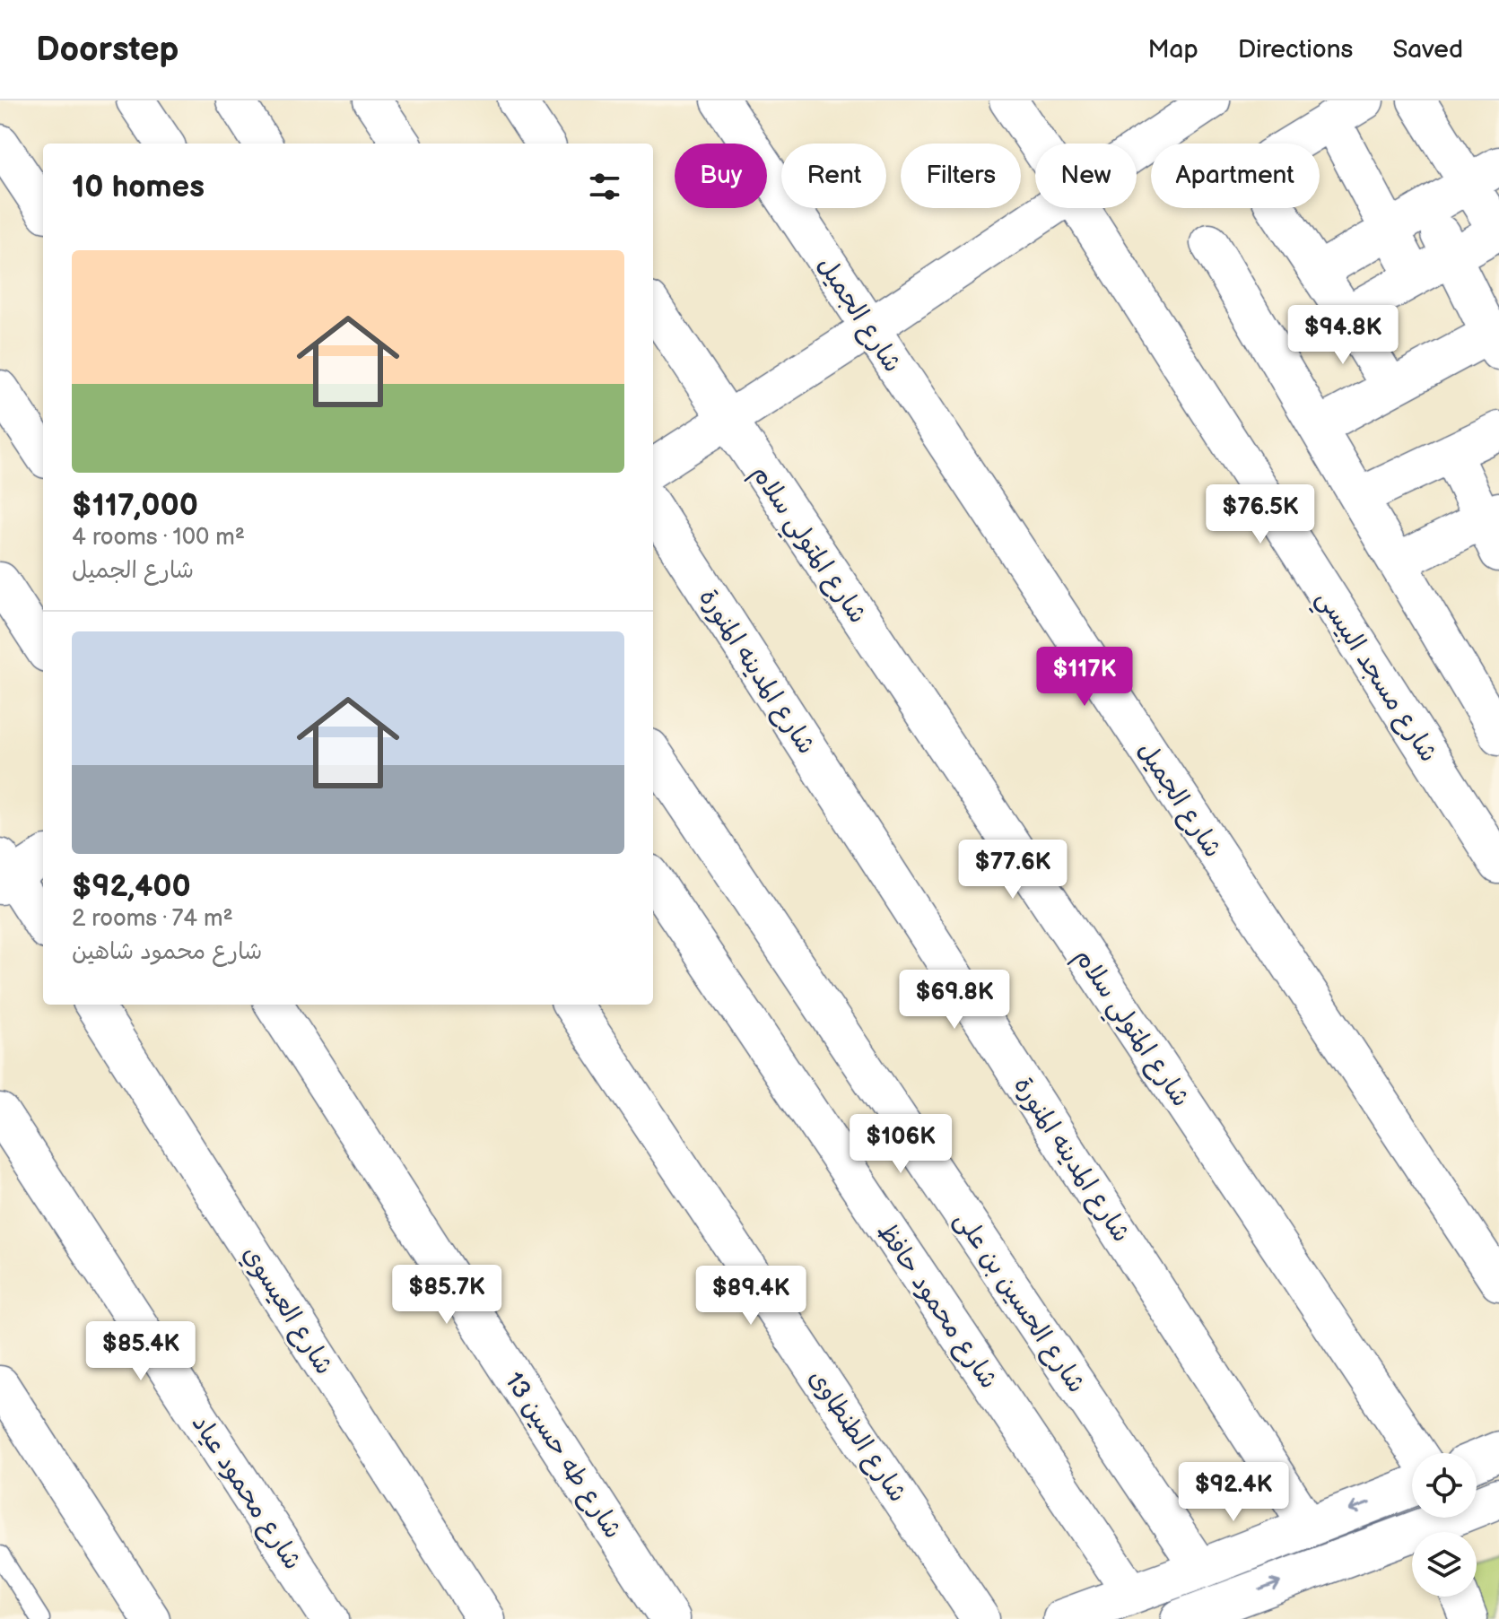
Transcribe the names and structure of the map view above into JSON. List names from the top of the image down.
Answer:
{
  "streets": {
    "street": [
      "شارع الجميل",
      "شارع المتولي سلام",
      "شارع المدينه المنورة",
      "شارع مسجد البيسي",
      "شارع الحسين بن على",
      "شارع محمود حافظ",
      "شارع العيسوي",
      "شارع الطنطاوى",
      "شارع طه حسين 13",
      "شارع محمود عياد"
    ]
  },
  "page": {
    "header": "Doorstep",
    "nav": ["Map", "Directions", "Saved"],
    "chip": [
      "Buy",
      "Rent",
      "Filters",
      "New",
      "Apartment"
    ],
    "heading": "10 homes",
    "list": [
      {
        "name": "$117,000",
        "note": "4 rooms · 100 m² · شارع الجميل"
      },
      {
        "name": "$92,400",
        "note": "2 rooms · 74 m² · شارع محمود شاهين"
      }
    ],
    "price": [
      "$94.8K",
      "$76.5K",
      "$117K",
      "$77.6K",
      "$69.8K",
      "$106K",
      "$85.7K",
      "$89.4K",
      "$85.4K",
      "$92.4K"
    ]
  }
}
